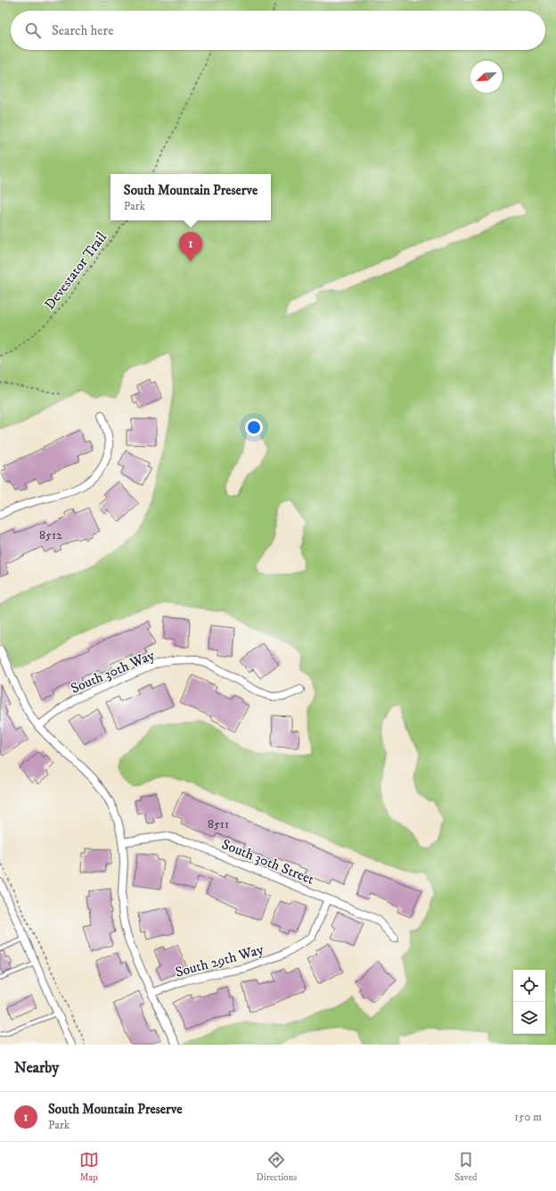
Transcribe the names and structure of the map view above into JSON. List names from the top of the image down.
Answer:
{
  "streets": {
    "street": ["South 30th Way", "South 30th Street", "South 29th Way"],
    "path": ["Devestator Trail"]
  },
  "crossings": [
    ["South 30th Street", "South 29th Way"]
  ],
  "house_numbers": ["8512", "8511"],
  "north": "bottom left",
  "page": {
    "search": "Search here",
    "popup": ["South Mountain Preserve", "Park"],
    "pins": "1",
    "heading": "Nearby",
    "list": [
      {
        "mark": "1",
        "name": "South Mountain Preserve",
        "note": "Park",
        "value": "150 m"
      }
    ],
    "nav": ["Map", "Directions", "Saved"]
  }
}
